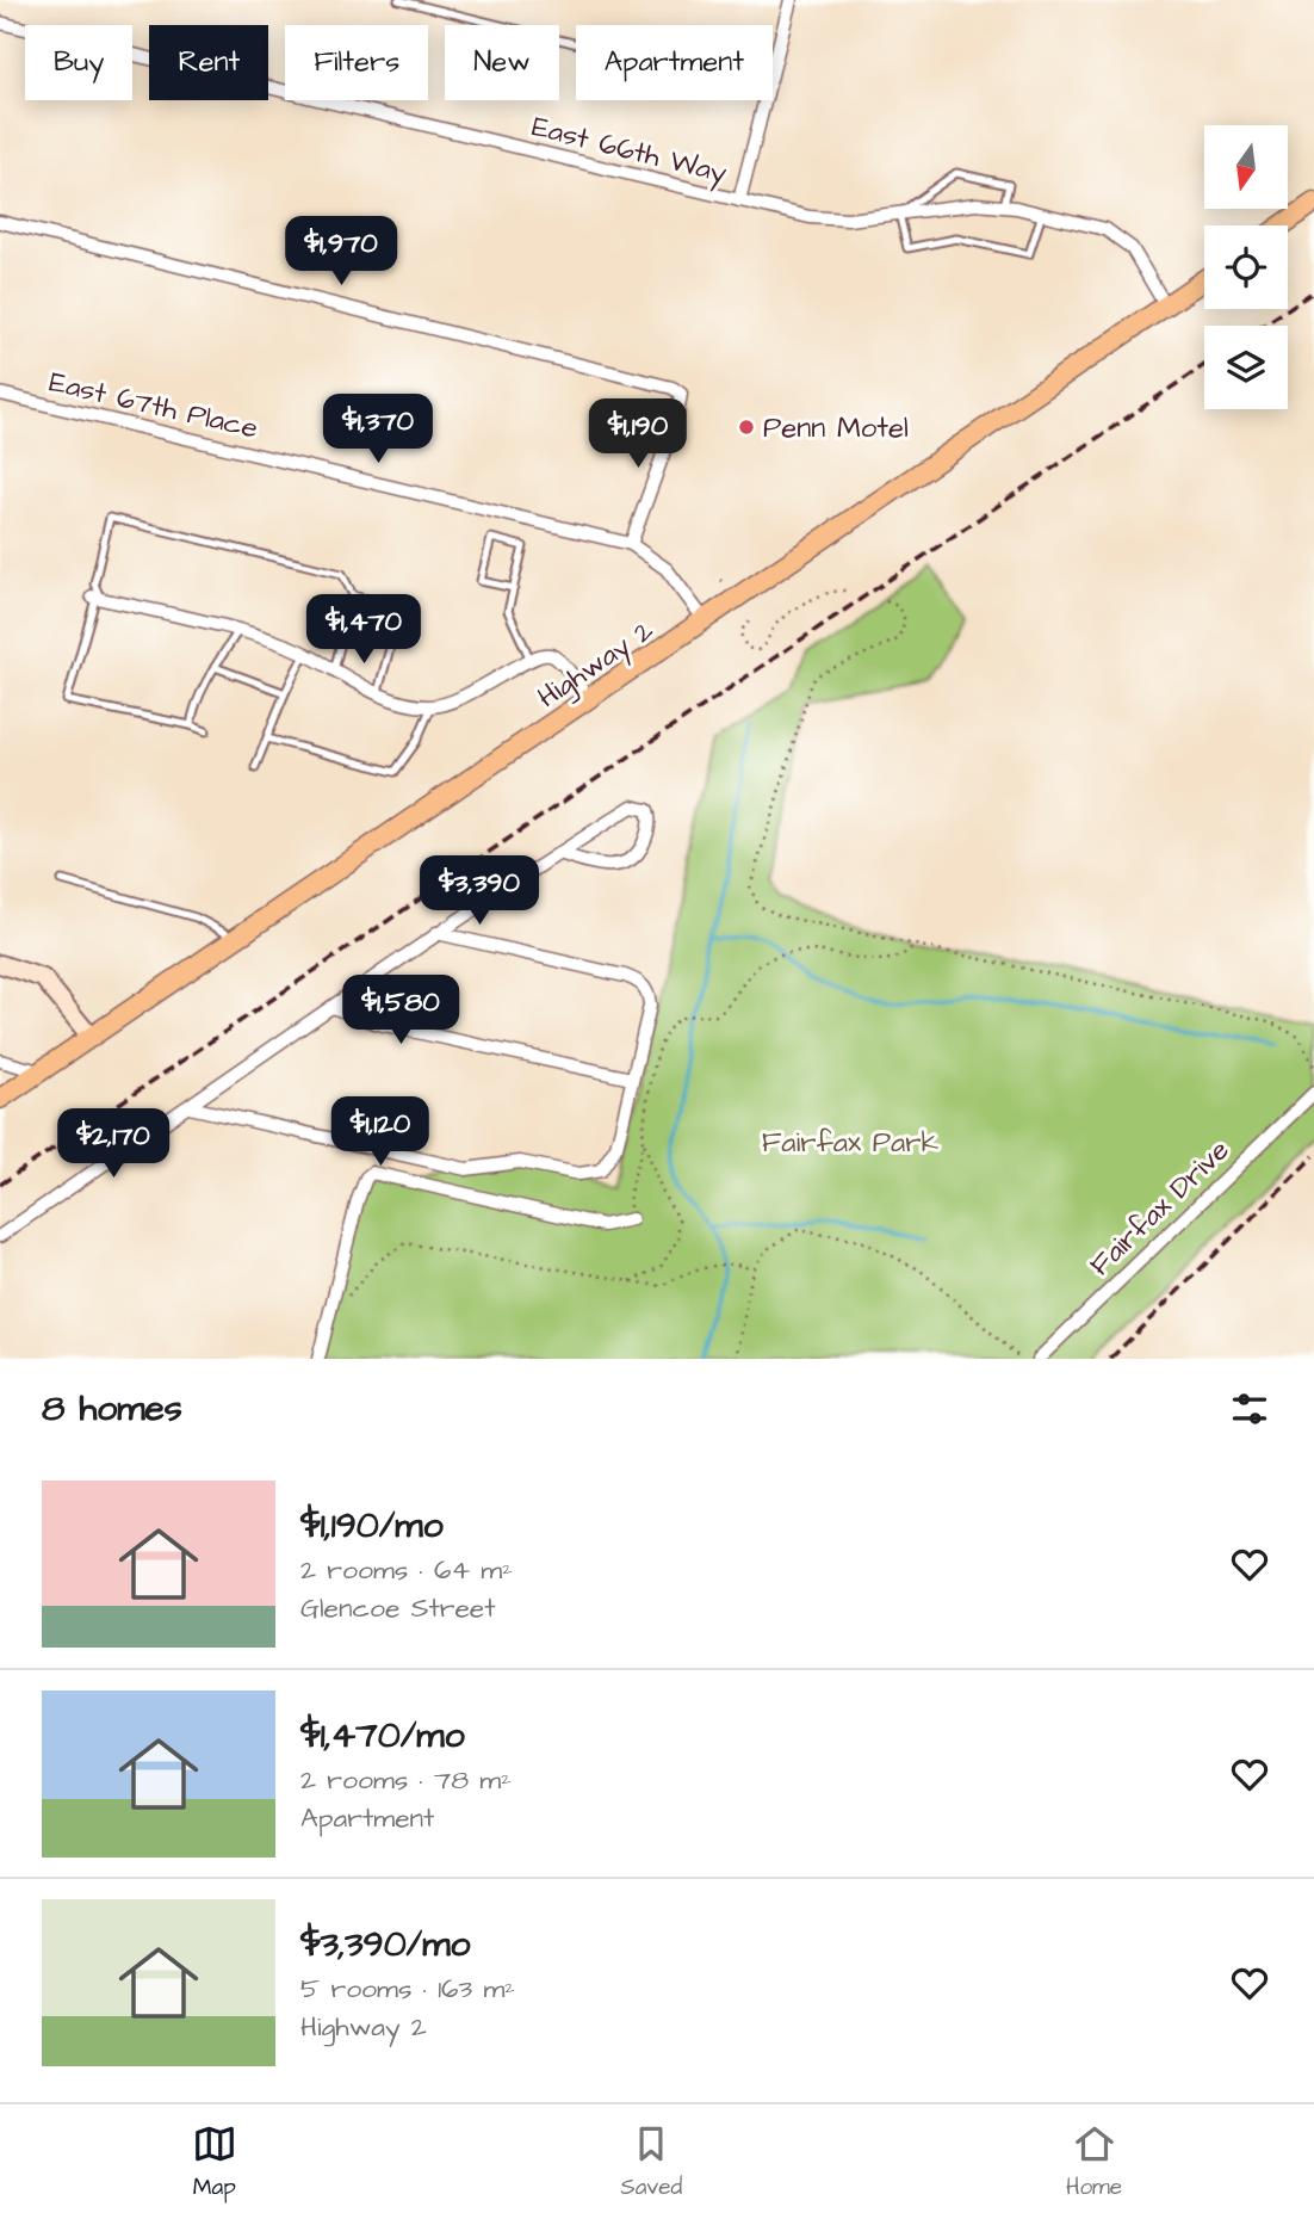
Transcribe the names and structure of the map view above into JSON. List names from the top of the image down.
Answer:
{
  "streets": {
    "main road": ["Highway 2"],
    "street": ["East 66th Way", "East 67th Place", "Fairfax Drive"]
  },
  "crossings": [
    ["East 66th Way", "Highway 2"],
    ["East 67th Place", "Highway 2"]
  ],
  "parks": ["Fairfax Park"],
  "places": ["Penn Motel"],
  "north": "bottom",
  "page": {
    "chip": [
      "Buy",
      "Rent",
      "Filters",
      "New",
      "Apartment"
    ],
    "price": [
      "$1,970",
      "$1,370",
      "$1,190",
      "$1,470",
      "$3,390",
      "$1,580",
      "$1,120",
      "$2,170"
    ],
    "heading": "8 homes",
    "list": [
      {
        "name": "$1,190/mo",
        "note": "2 rooms · 64 m² · Glencoe Street"
      },
      {
        "name": "$1,470/mo",
        "note": "2 rooms · 78 m² · Apartment"
      },
      {
        "name": "$3,390/mo",
        "note": "5 rooms · 163 m² · Highway 2"
      }
    ],
    "tabs": ["Map", "Saved", "Home"]
  }
}
